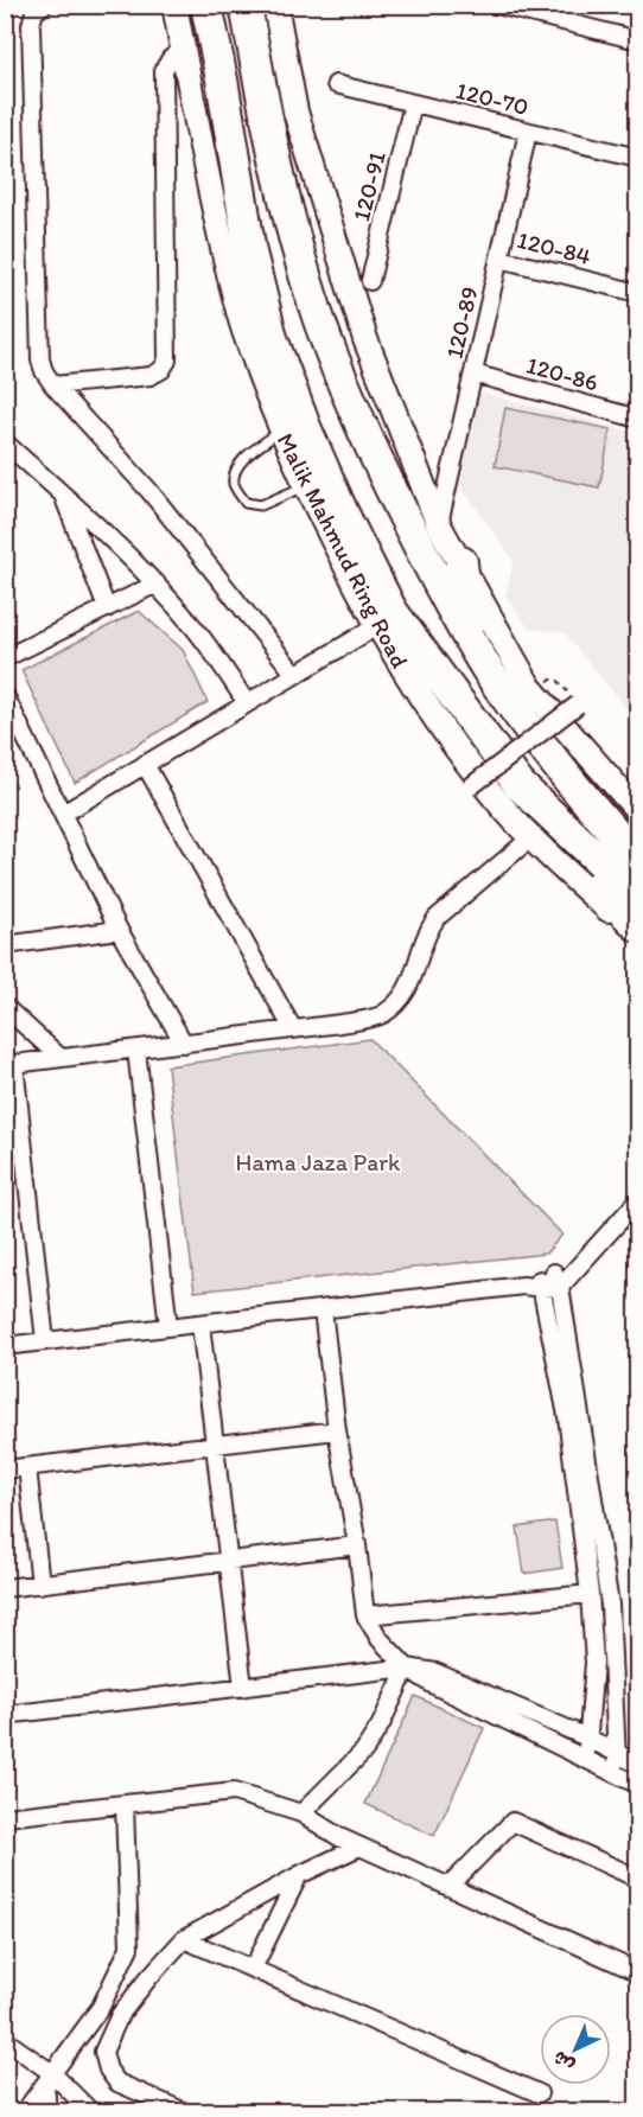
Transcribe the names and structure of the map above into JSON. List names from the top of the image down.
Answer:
{
  "streets": {
    "highway": ["Malik Mahmud Ring Road"],
    "street": [
      "120-70",
      "120-91",
      "120-84",
      "120-89",
      "120-86"
    ]
  },
  "crossings": [
    ["120-70", "120-91"],
    ["120-70", "120-89"],
    ["120-84", "120-89"],
    ["120-89", "120-86"]
  ],
  "parks": ["Hama Jaza Park"],
  "north": "bottom left"
}
